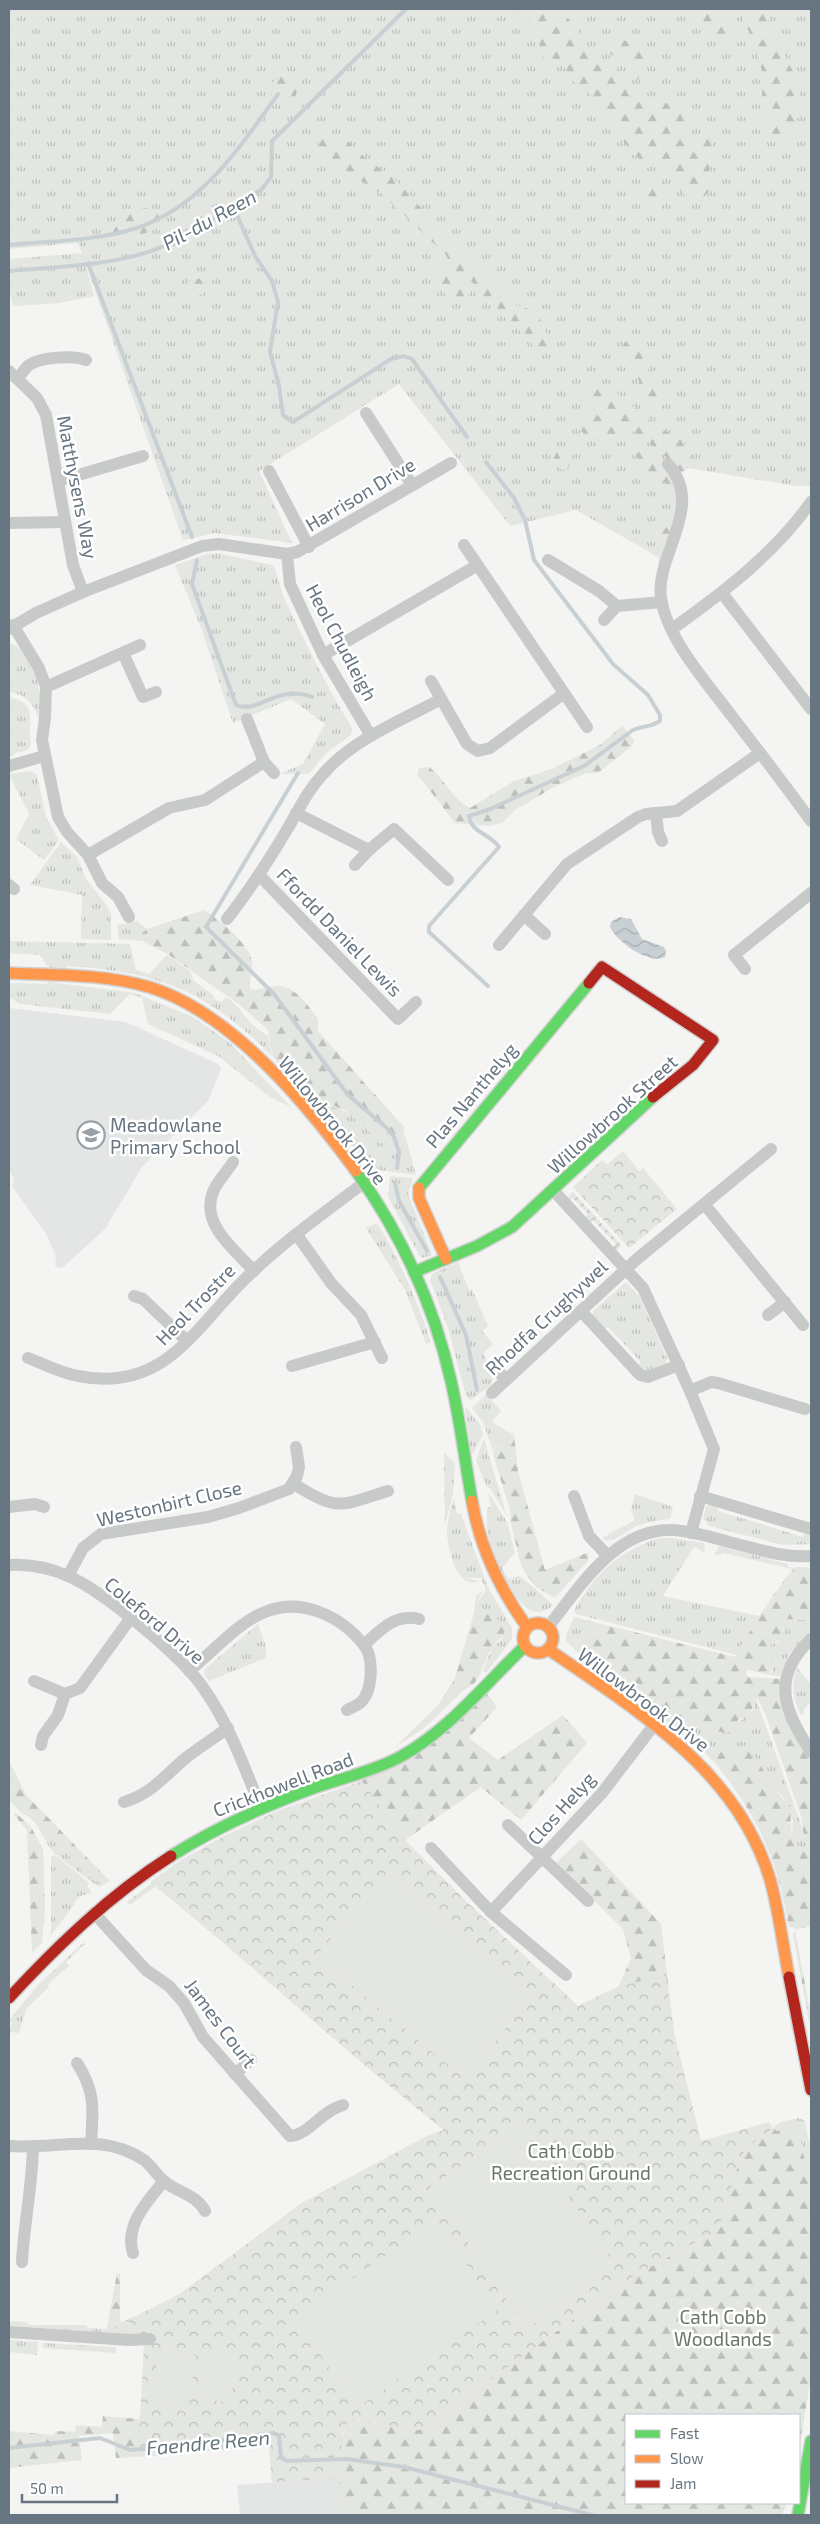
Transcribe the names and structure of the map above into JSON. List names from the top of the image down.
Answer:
{
  "streets": {
    "street": [
      "Matthysens Way",
      "Harrison Drive",
      "Heol Chudleigh",
      "Ffordd Daniel Lewis",
      "Plas Nanthelyg",
      "Willowbrook Street",
      "Willowbrook Drive",
      "Heol Trostre",
      "Rhodfa Crughywel",
      "Westonbirt Close",
      "Coleford Drive",
      "Crickhowell Road",
      "Clos Helyg",
      "James Court"
    ]
  },
  "crossings": [
    ["Harrison Drive", "Heol Chudleigh"],
    ["Heol Chudleigh", "Ffordd Daniel Lewis"],
    ["Plas Nanthelyg", "Willowbrook Street"],
    ["Willowbrook Street", "Willowbrook Drive"],
    ["Willowbrook Street", "Rhodfa Crughywel"],
    ["Willowbrook Drive", "Heol Trostre"],
    ["Willowbrook Drive", "Crickhowell Road"],
    ["Willowbrook Drive", "Clos Helyg"],
    ["Westonbirt Close", "Coleford Drive"],
    ["Coleford Drive", "Crickhowell Road"],
    ["Crickhowell Road", "James Court"]
  ],
  "water": ["Pil-du Reen", "Faendre Reen"],
  "parks": ["Cath Cobb Recreation Ground", "Cath Cobb Woodlands"],
  "places": {
    "school or university": ["Meadowlane Primary School"]
  },
  "legend": ["Fast", "Slow", "Jam"],
  "scale_bar": "50 m"
}
